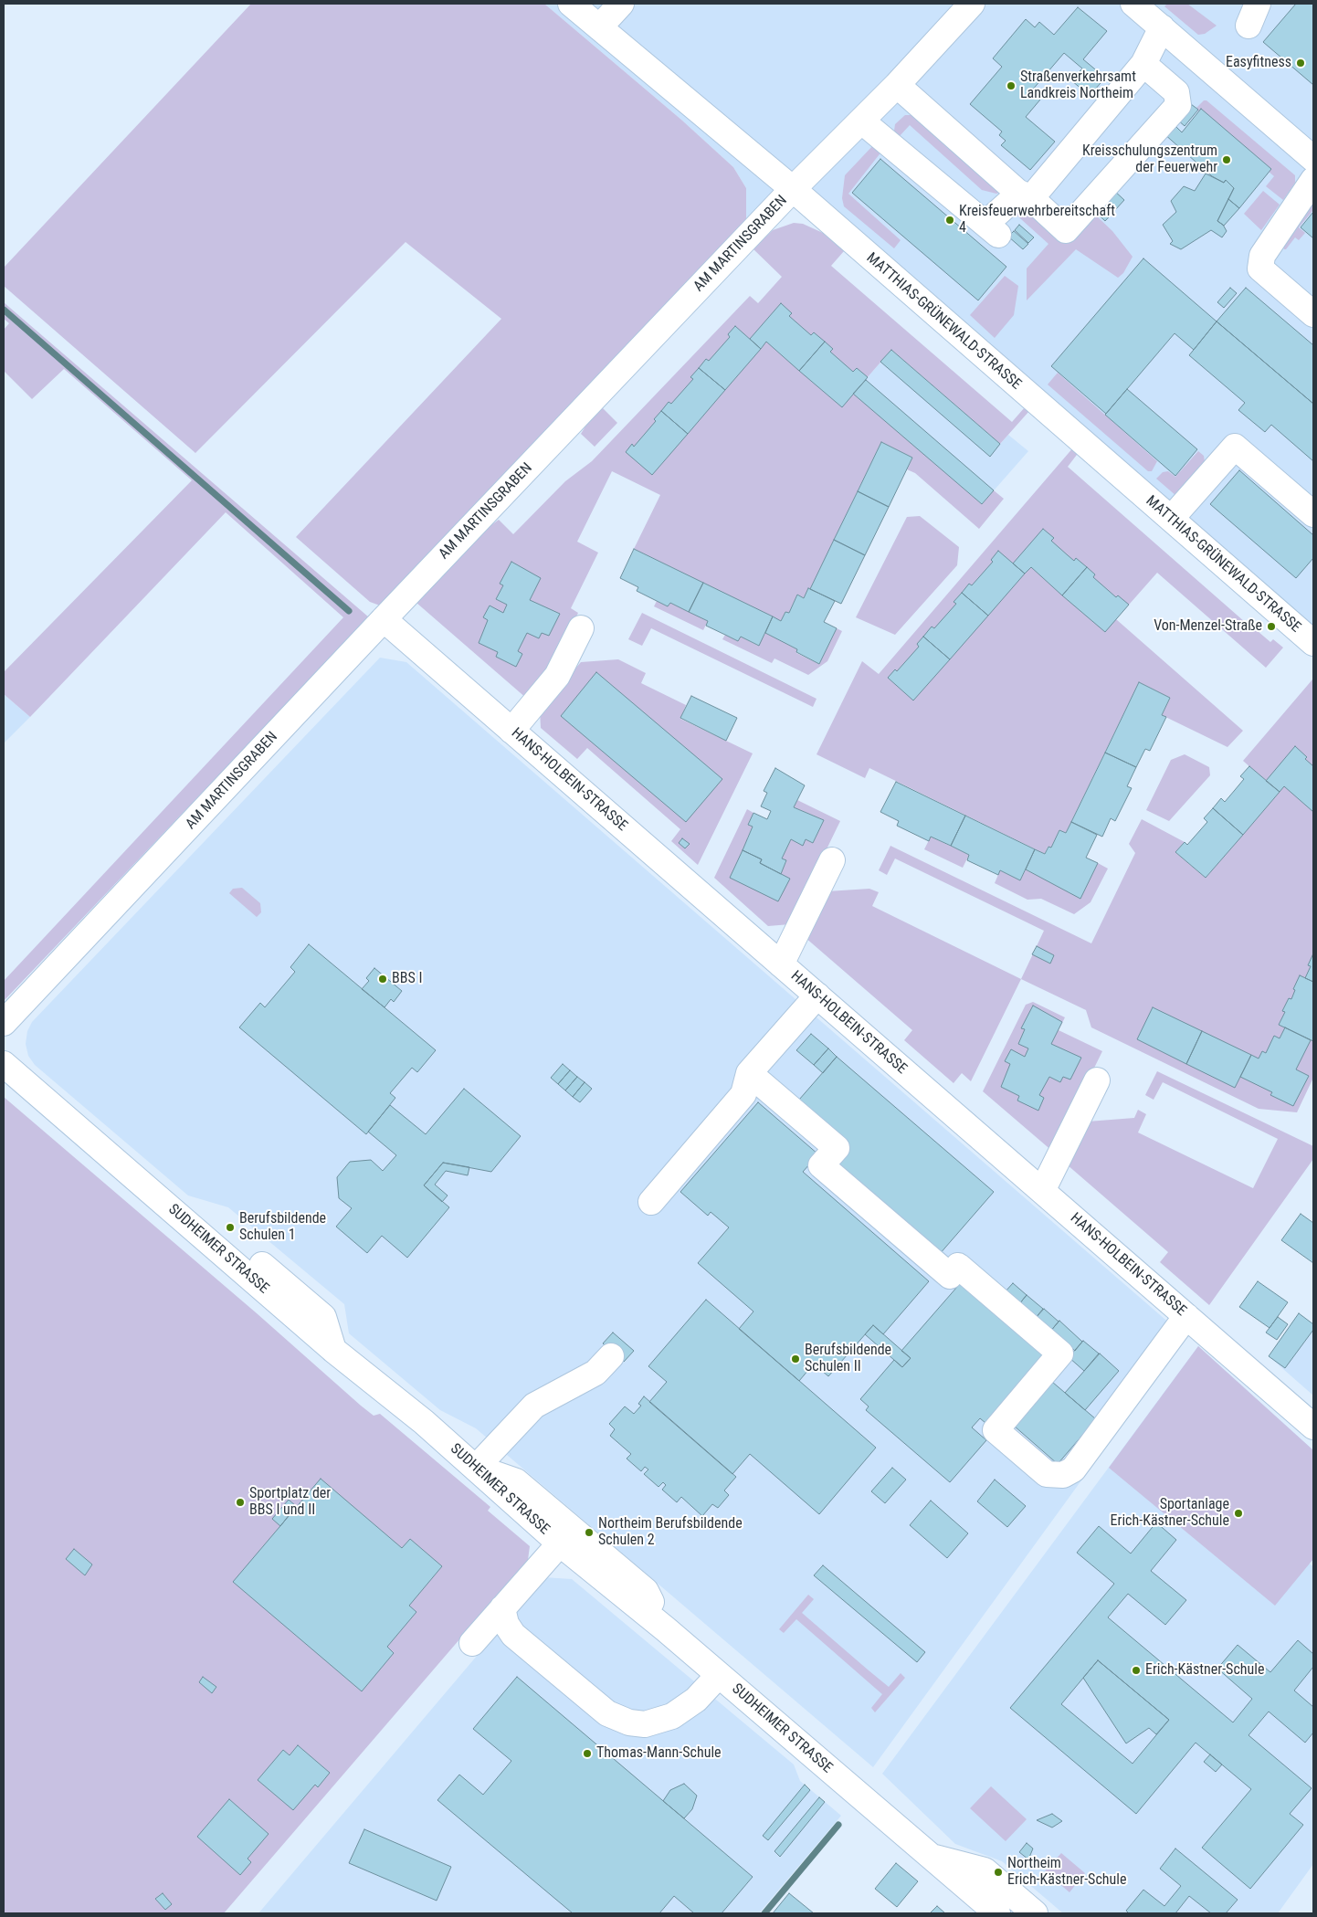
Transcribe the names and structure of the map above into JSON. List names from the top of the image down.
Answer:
{
  "streets": {
    "street": [
      "AM MARTINSGRABEN",
      "MATTHIAS-GRÜNEWALD-STRASSE",
      "HANS-HOLBEIN-STRASSE",
      "SUDHEIMER STRASSE"
    ]
  },
  "crossings": [
    ["AM MARTINSGRABEN", "MATTHIAS-GRÜNEWALD-STRASSE"],
    ["AM MARTINSGRABEN", "HANS-HOLBEIN-STRASSE"]
  ],
  "places": [
    "Easyfitness",
    "Straßenverkehrsamt Landkreis Northeim",
    "Kreisschulungszentrum der Feuerwehr",
    "Kreisfeuerwehrbereitschaft 4",
    "Von-Menzel-Straße",
    "BBS I",
    "Berufsbildende Schulen 1",
    "Berufsbildende Schulen II",
    "Sportplatz der BBS I und II",
    "Sportanlage Erich-Kästner-Schule",
    "Northeim Berufsbildende Schulen 2",
    "Erich-Kästner-Schule",
    "Thomas-Mann-Schule",
    "Northeim Erich-Kästner-Schule"
  ]
}
